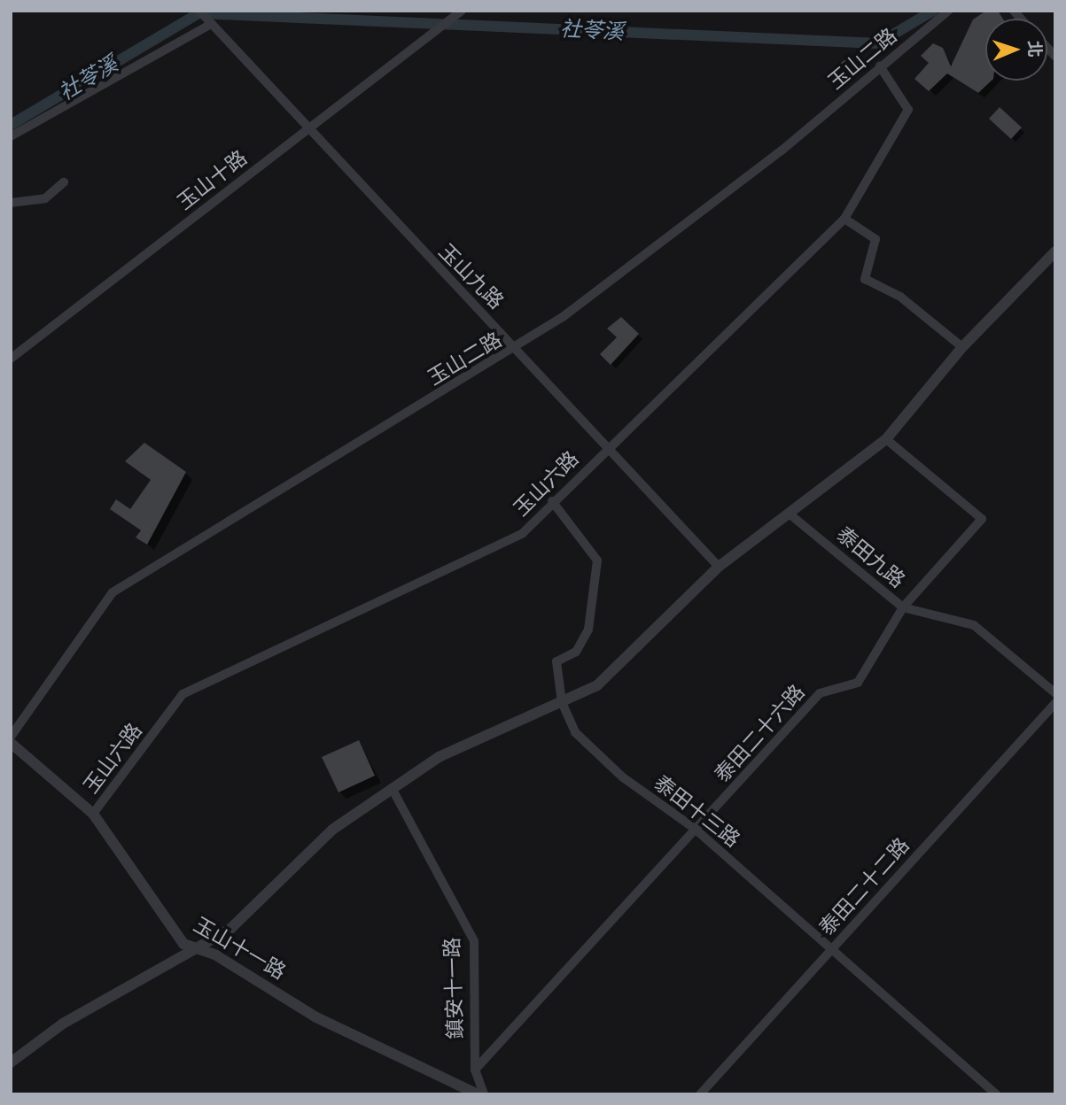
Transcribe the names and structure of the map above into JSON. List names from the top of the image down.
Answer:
{
  "streets": {
    "street": [
      "玉山二路",
      "玉山十路",
      "玉山九路",
      "玉山六路",
      "泰田九路",
      "泰田二十六路",
      "泰田十三路",
      "泰田二十二路",
      "玉山十一路",
      "鎮安十一路"
    ]
  },
  "crossings": [
    ["玉山二路", "玉山九路"],
    ["玉山二路", "玉山六路"],
    ["玉山十路", "玉山九路"],
    ["玉山九路", "玉山六路"],
    ["玉山六路", "泰田十三路"],
    ["玉山六路", "玉山十一路"],
    ["泰田九路", "泰田二十六路"],
    ["泰田二十六路", "泰田十三路"],
    ["泰田二十六路", "鎮安十一路"],
    ["泰田十三路", "泰田二十二路"]
  ],
  "water": ["社苓溪"],
  "north": "right"
}
